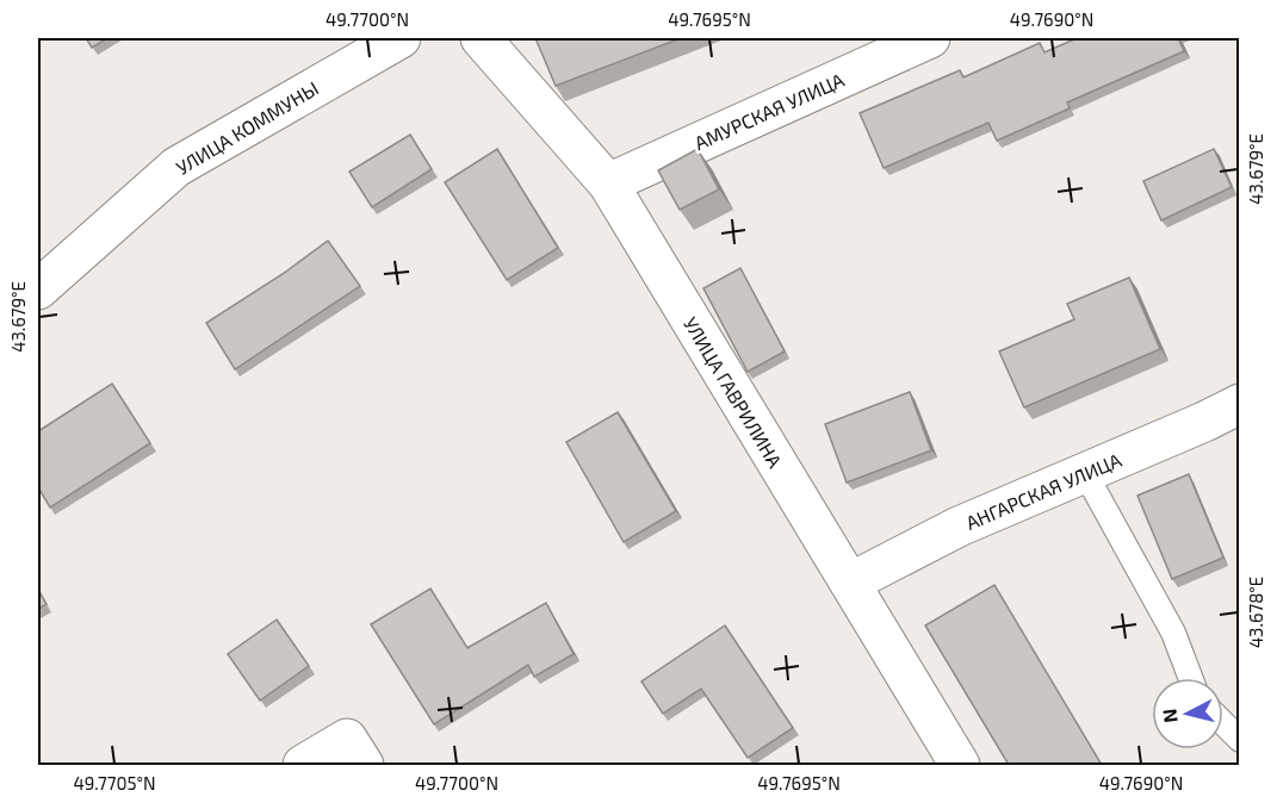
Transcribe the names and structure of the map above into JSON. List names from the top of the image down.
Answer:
{
  "streets": {
    "street": [
      "АМУРСКАЯ УЛИЦА",
      "УЛИЦА КОММУНЫ",
      "УЛИЦА ГАВРИЛИНА",
      "АНГАРСКАЯ УЛИЦА"
    ]
  },
  "crossings": [
    ["АМУРСКАЯ УЛИЦА", "УЛИЦА ГАВРИЛИНА"],
    ["УЛИЦА ГАВРИЛИНА", "АНГАРСКАЯ УЛИЦА"]
  ],
  "north": "left",
  "coordinates": [
    "49.7700°N",
    "49.7695°N",
    "49.7690°N",
    "43.679°E",
    "43.678°E",
    "49.7705°N"
  ]
}
